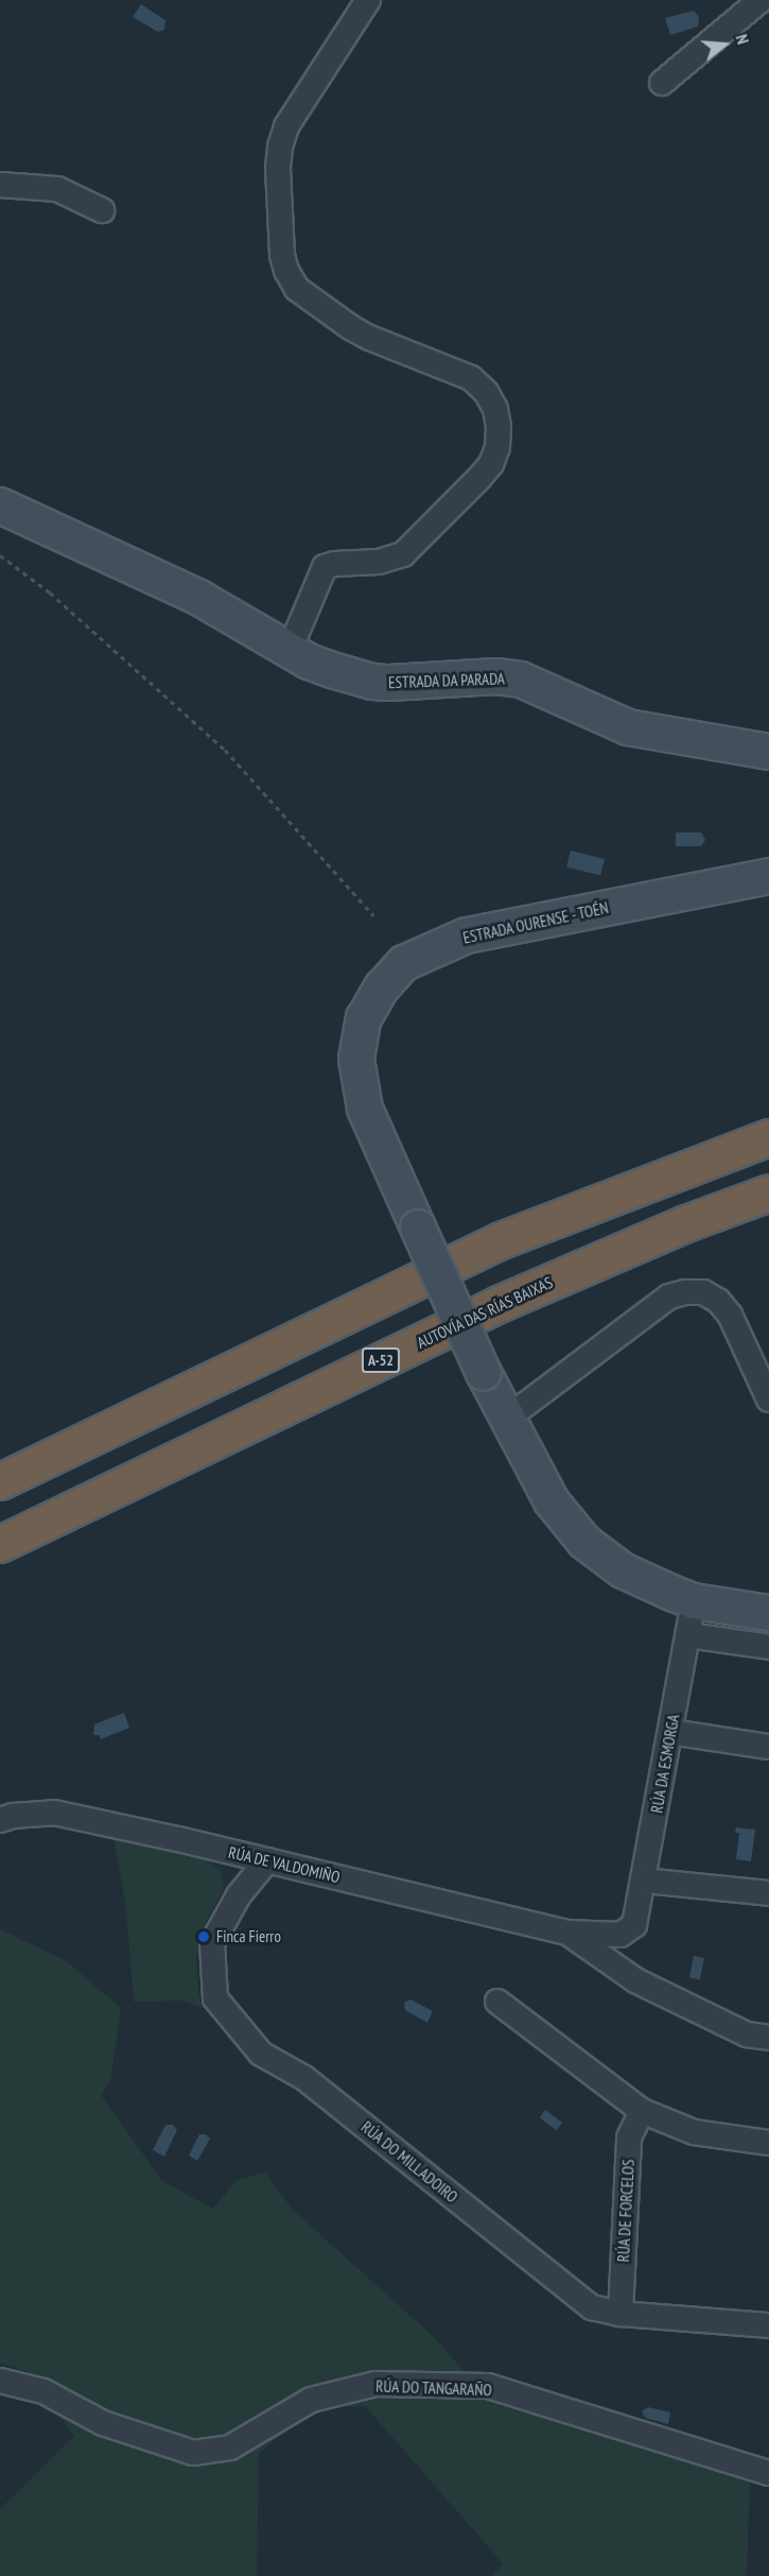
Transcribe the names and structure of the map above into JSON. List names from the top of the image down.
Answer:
{
  "streets": {
    "highway": ["AUTOVÍA DAS RÍAS BAIXAS", "A-52"],
    "street": [
      "ESTRADA DA PARADA",
      "ESTRADA OURENSE - TOÉN",
      "RÚA DA ESMORGA",
      "RÚA DE VALDOMIÑO",
      "RÚA DO MILLADOIRO",
      "RÚA DE FORCELOS",
      "RÚA DO TANGARAÑO"
    ]
  },
  "crossings": [
    ["RÚA DA ESMORGA", "RÚA DE VALDOMIÑO"],
    ["RÚA DE VALDOMIÑO", "RÚA DO MILLADOIRO"],
    ["RÚA DO MILLADOIRO", "RÚA DE FORCELOS"]
  ],
  "places": ["Finca Fierro"],
  "north": "right"
}
